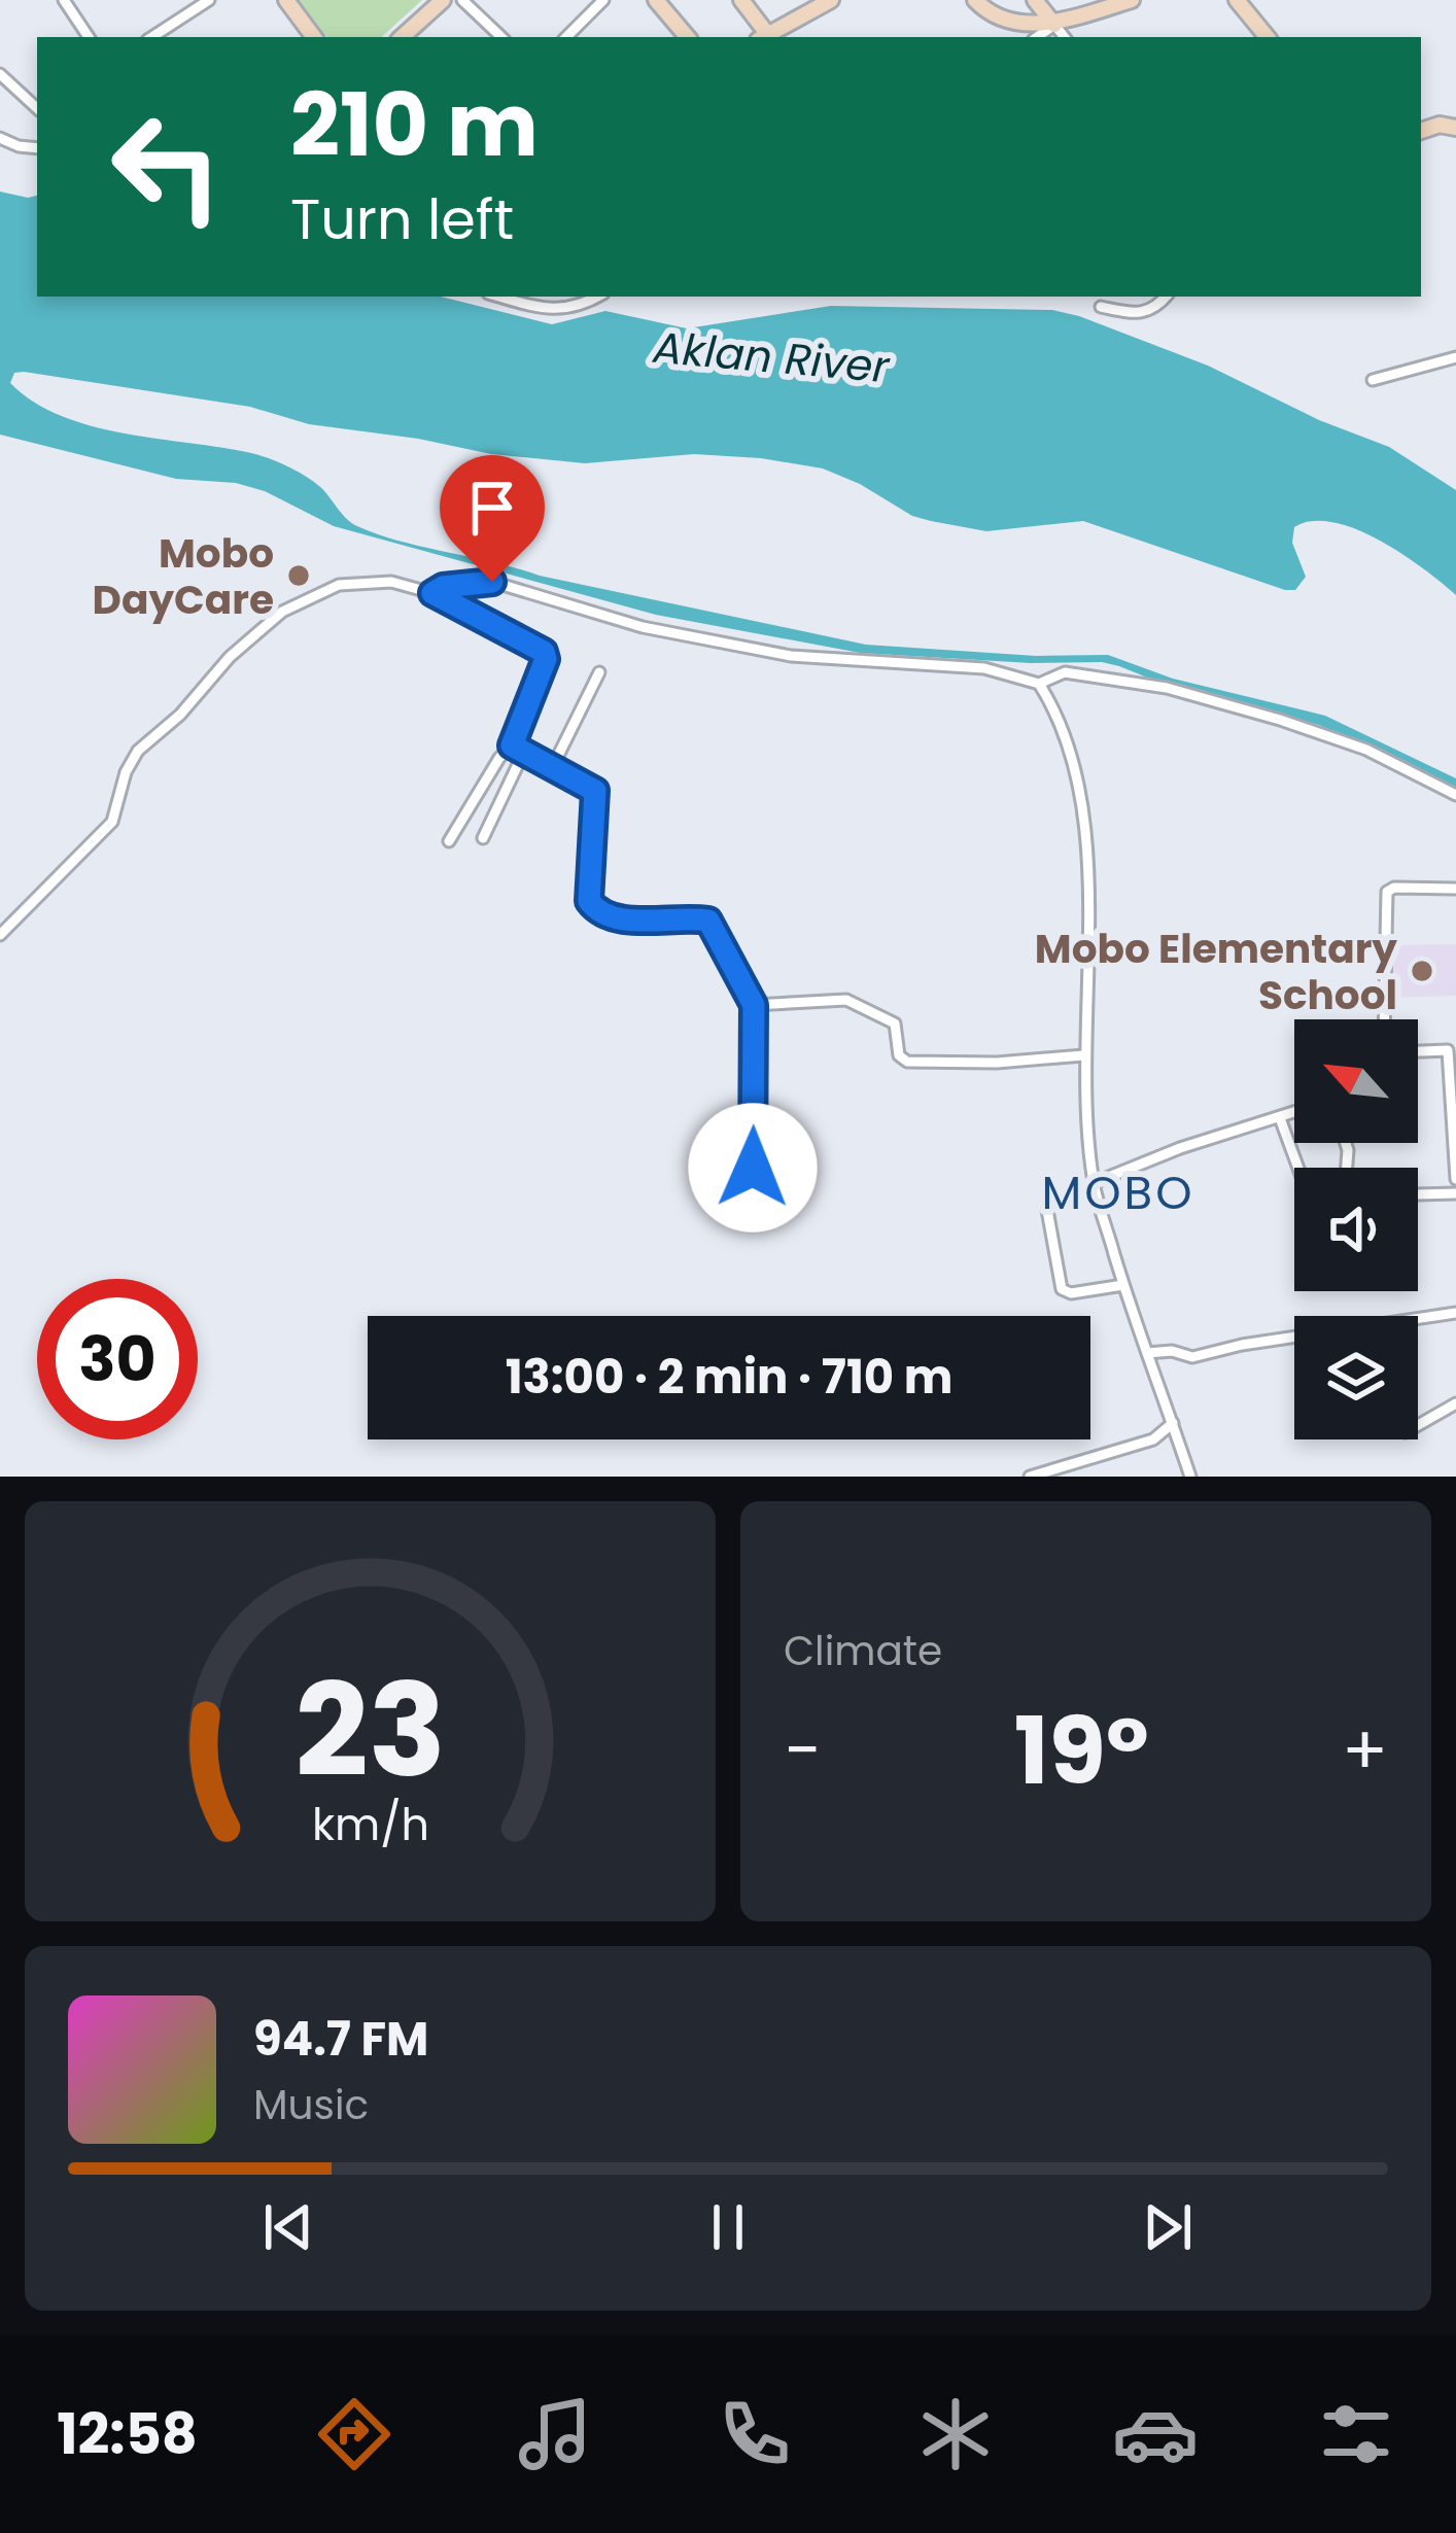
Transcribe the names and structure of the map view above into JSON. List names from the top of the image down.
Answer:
{
  "districts": ["MOBO"],
  "water": ["Aklan River"],
  "places": ["Mobo DayCare", "Mobo Elementary School"],
  "north": "top left",
  "page": {
    "turn": ["210 m", "Turn left"],
    "limit": "30",
    "trip": "13:00 · 2 min · 710 m",
    "tile": "Climate",
    "heat": ["−", "19°", "+"],
    "song": ["94.7 FM", "Music"],
    "tabs": "12:58",
    "gauge": ["23", "km/h"]
  }
}
